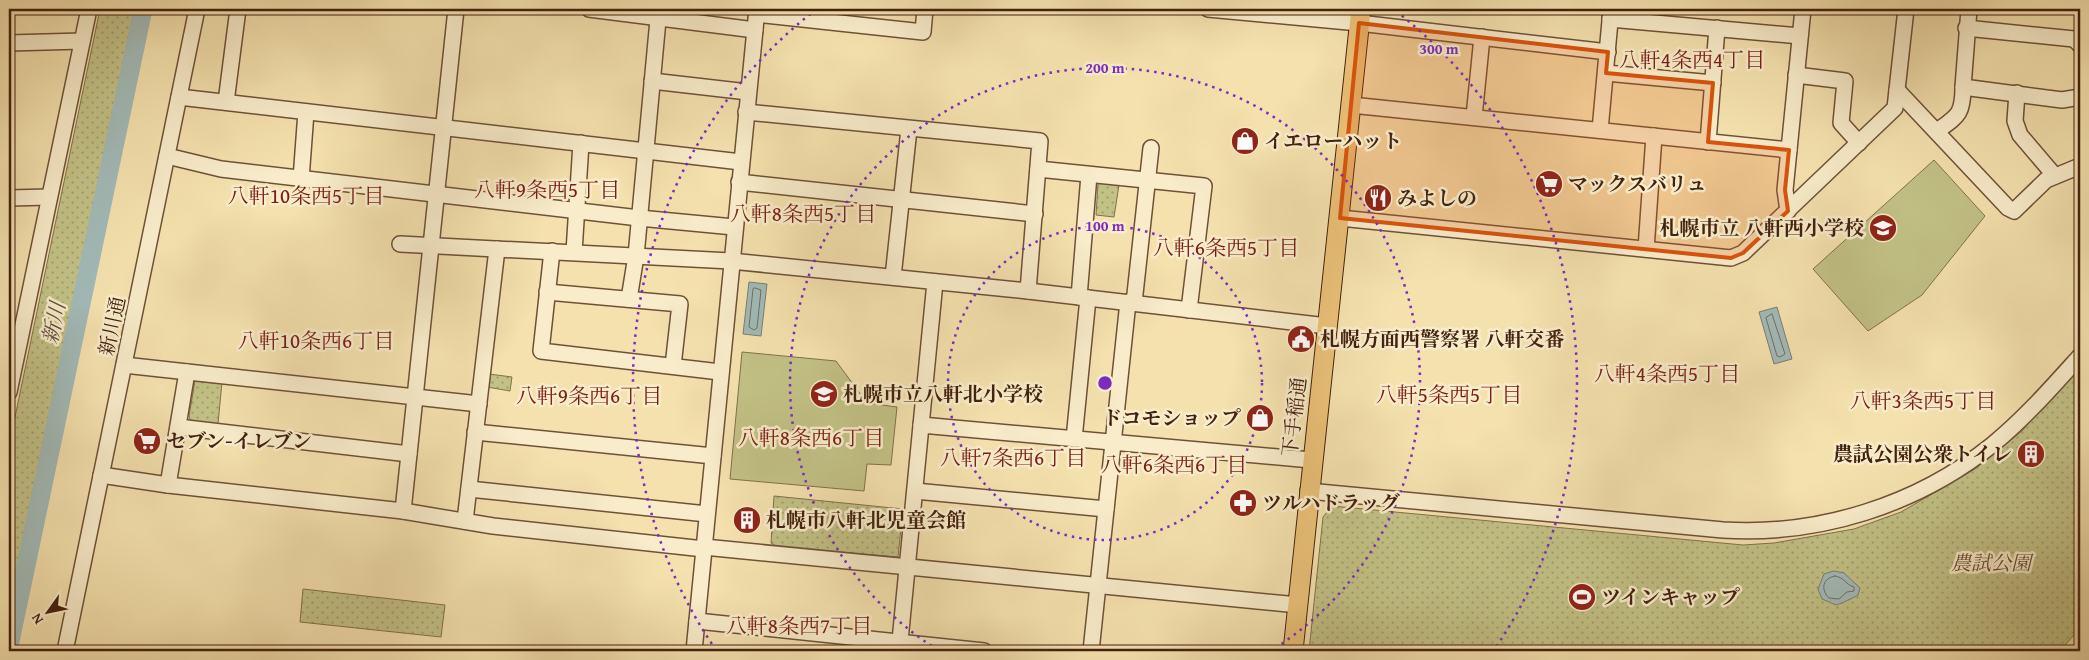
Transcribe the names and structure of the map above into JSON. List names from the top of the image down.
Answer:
{
  "streets": {
    "main road": ["下手稲通"],
    "street": ["新川通"]
  },
  "districts": [
    "八軒4条西4丁目",
    "八軒9条西5丁目",
    "八軒10条西5丁目",
    "八軒8条西5丁目",
    "八軒6条西5丁目",
    "八軒10条西6丁目",
    "八軒4条西5丁目",
    "八軒5条西5丁目",
    "八軒9条西6丁目",
    "八軒3条西5丁目",
    "八軒8条西6丁目",
    "八軒7条西6丁目",
    "八軒6条西6丁目",
    "八軒8条西7丁目"
  ],
  "water": ["新川"],
  "parks": ["農試公園"],
  "places": {
    "shop": ["イエローハット", "ドコモショップ"],
    "supermarket": ["マックスバリュ", "セブン-イレブン"],
    "restaurant": ["みよしの"],
    "school or university": ["札幌市立 八軒西小学校", "札幌市立八軒北小学校"],
    "public building": ["札幌方面西警察署 八軒交番"],
    "building": ["農試公園公衆トイレ", "札幌市八軒北児童会館"],
    "pharmacy": ["ツルハドラッグ"],
    "sports": ["ツインキャップ"]
  },
  "north": "bottom left",
  "rings": ["300 m", "200 m", "100 m"]
}
